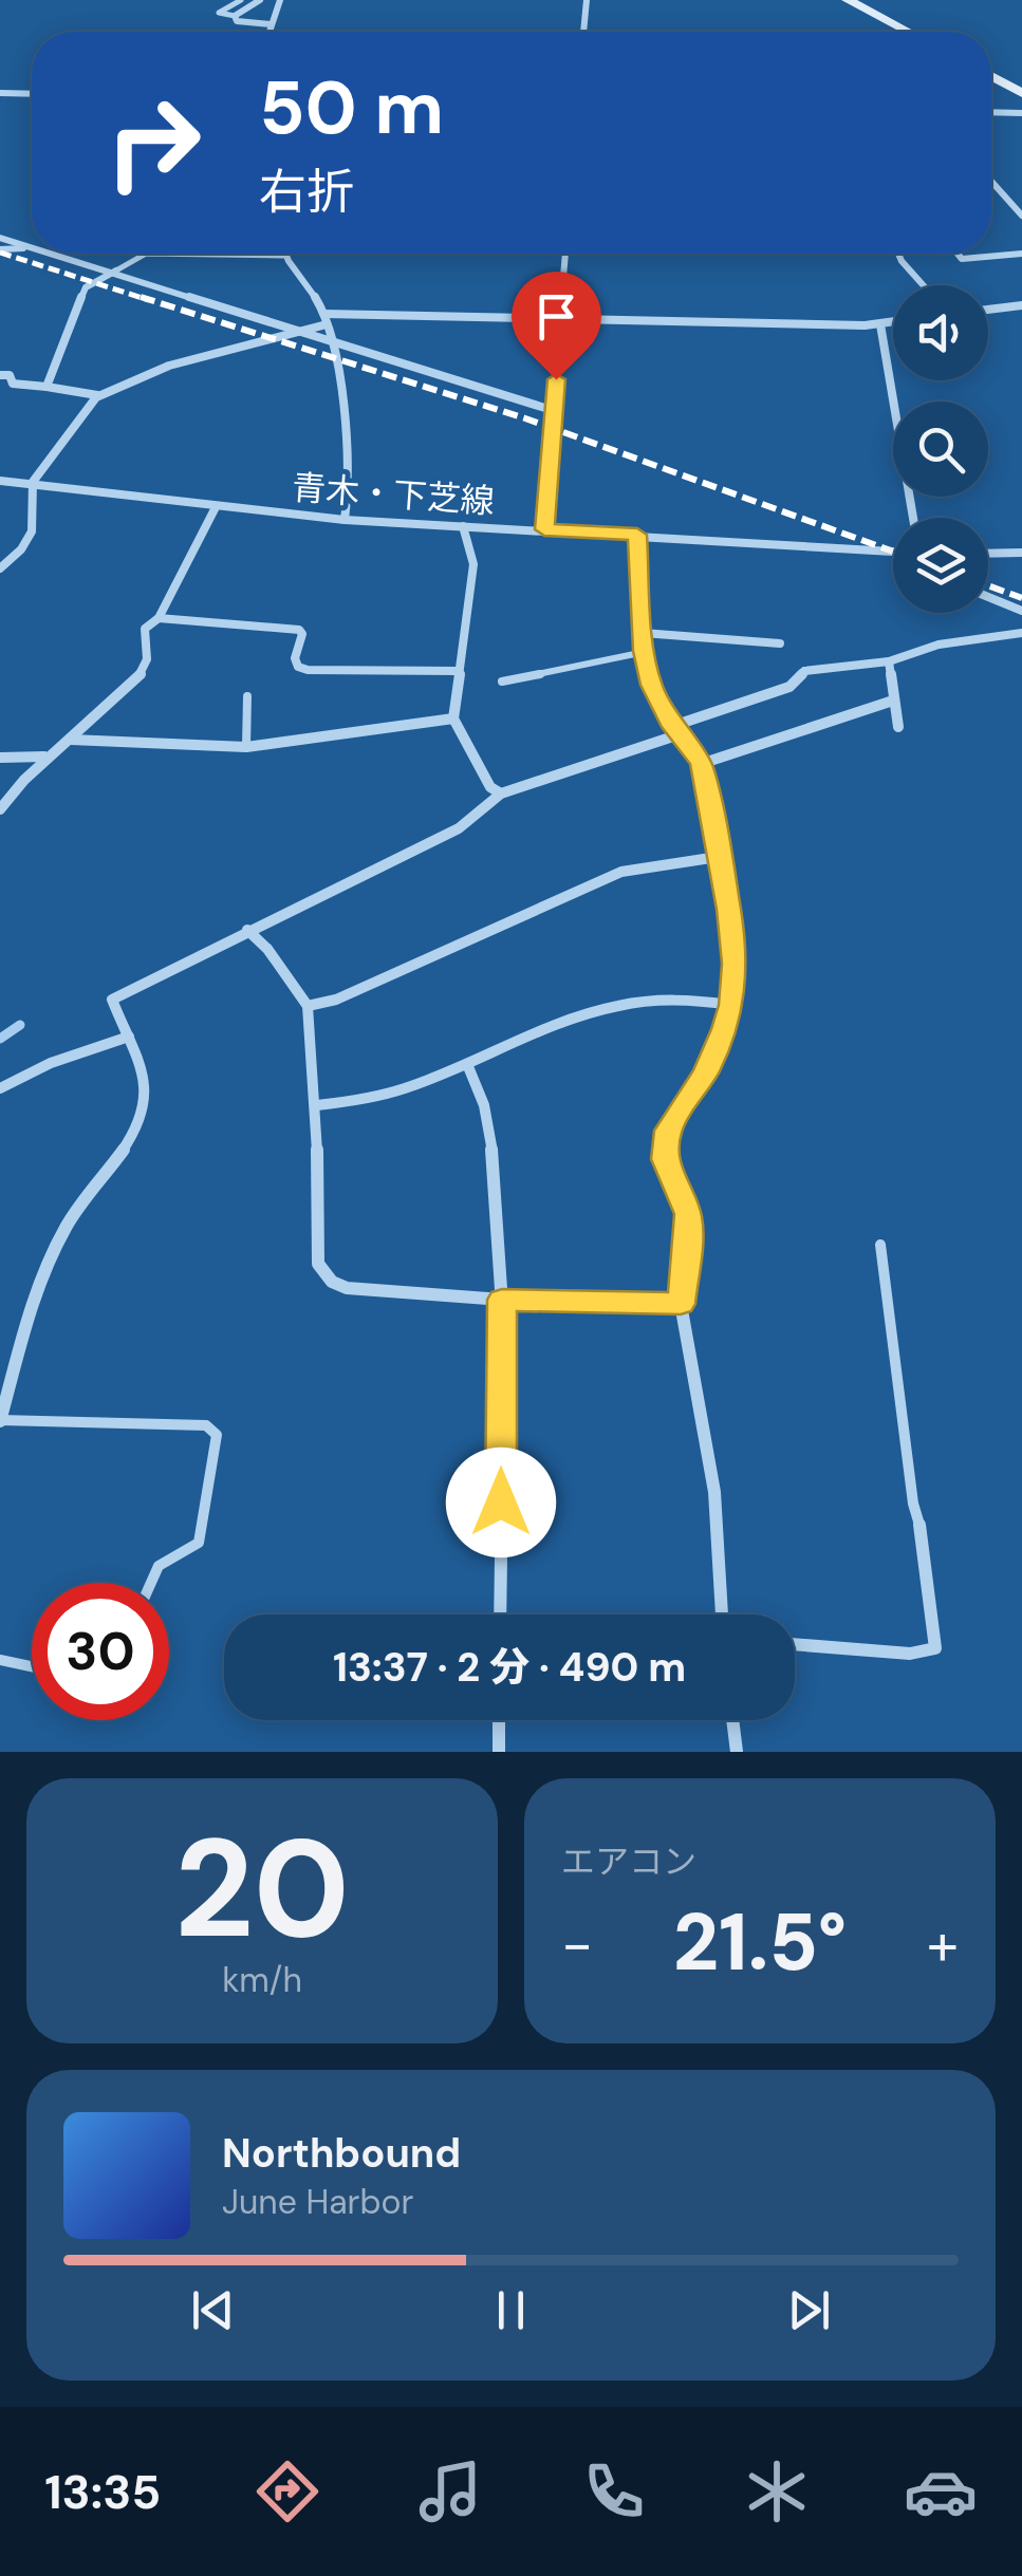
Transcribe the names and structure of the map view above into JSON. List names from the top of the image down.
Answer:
{
  "streets": {
    "street": ["青木・下芝線"]
  },
  "page": {
    "turn": ["50 m", "右折"],
    "limit": "30",
    "trip": "13:37 · 2 分 · 490 m",
    "tile": [
      ["20", "km/h"],
      "エアコン"
    ],
    "heat": ["−", "21.5°", "+"],
    "song": ["Northbound", "June Harbor"],
    "tabs": "13:35"
  }
}
